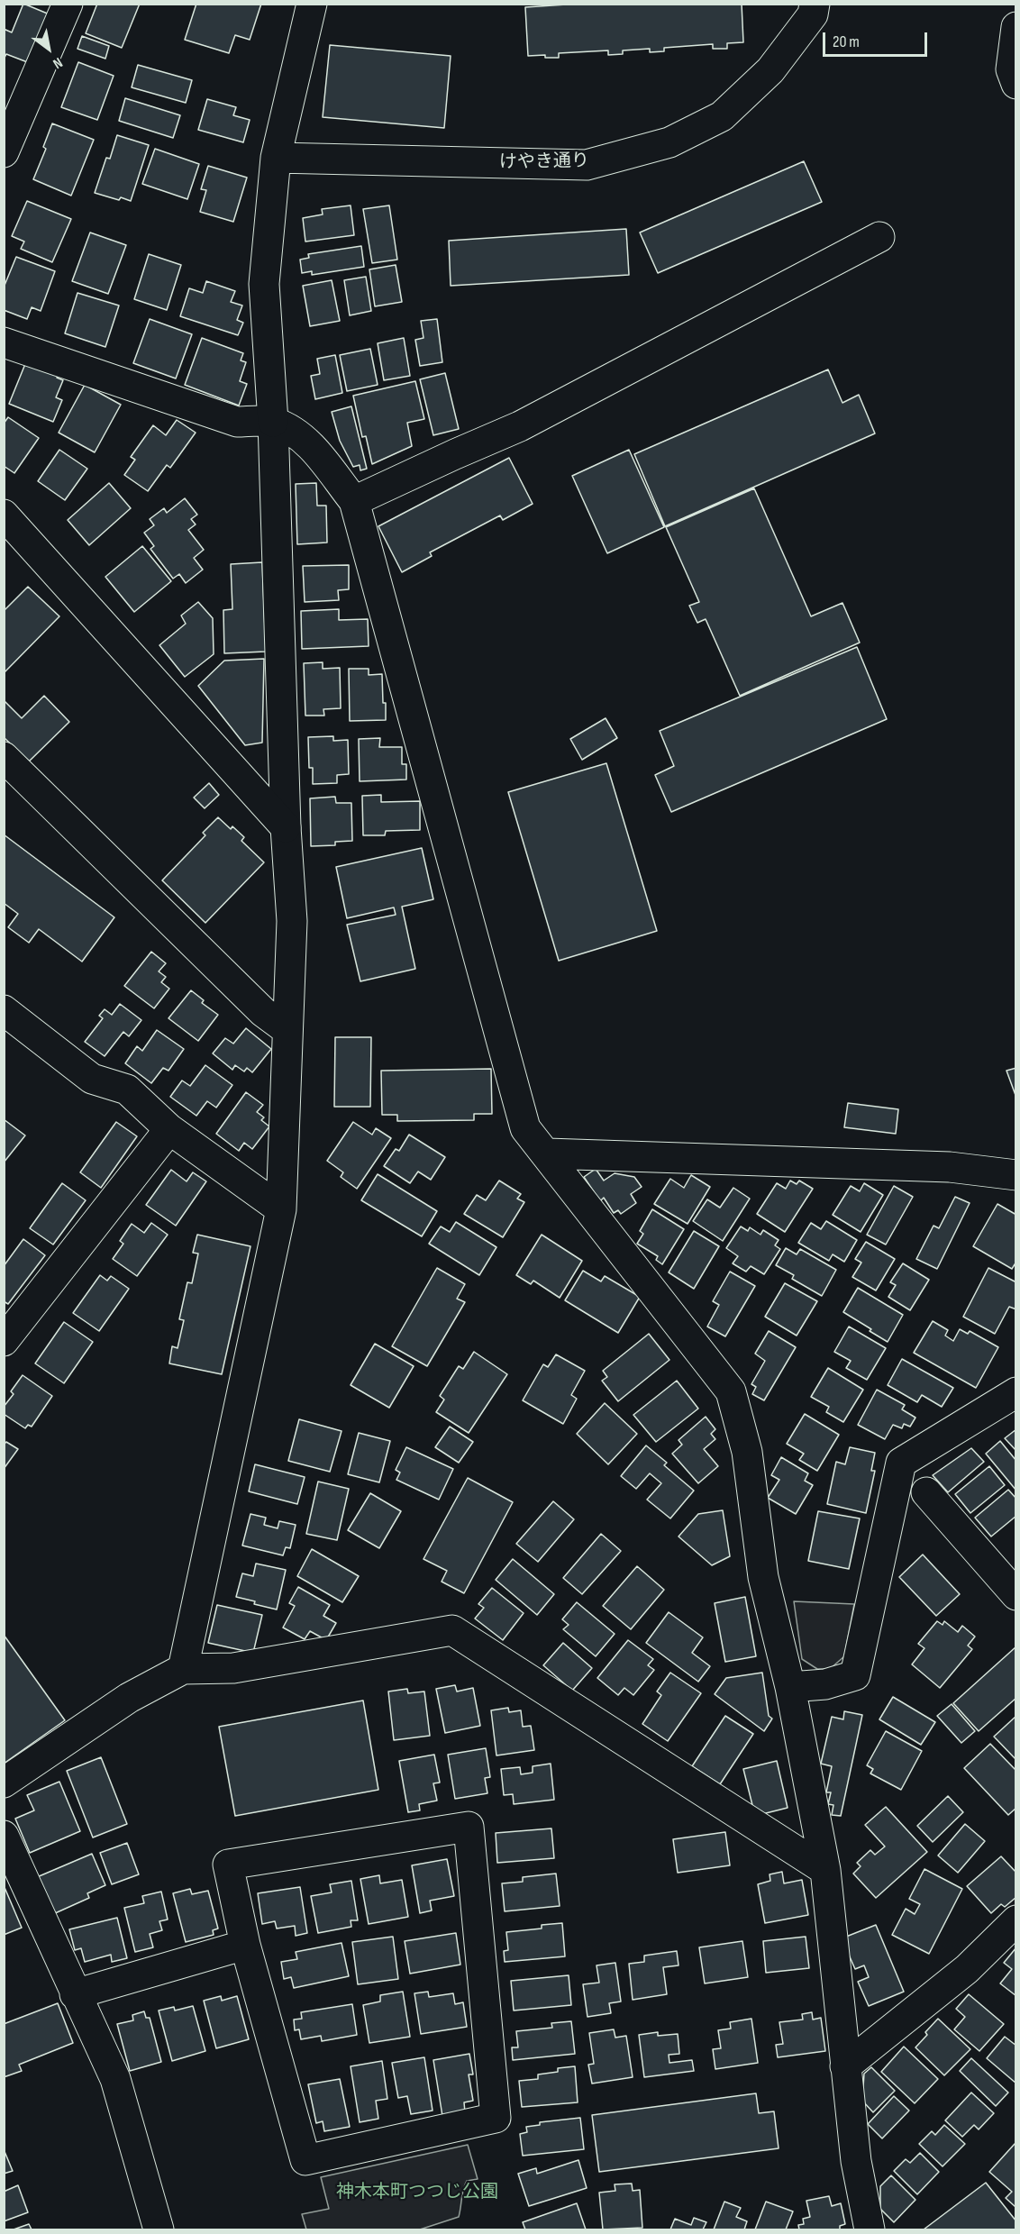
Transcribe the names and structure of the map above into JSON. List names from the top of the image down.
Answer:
{
  "streets": {
    "street": ["けやき通り"]
  },
  "parks": ["神木本町つつじ公園"],
  "scale_bar": "20 m",
  "north": "bottom right"
}
